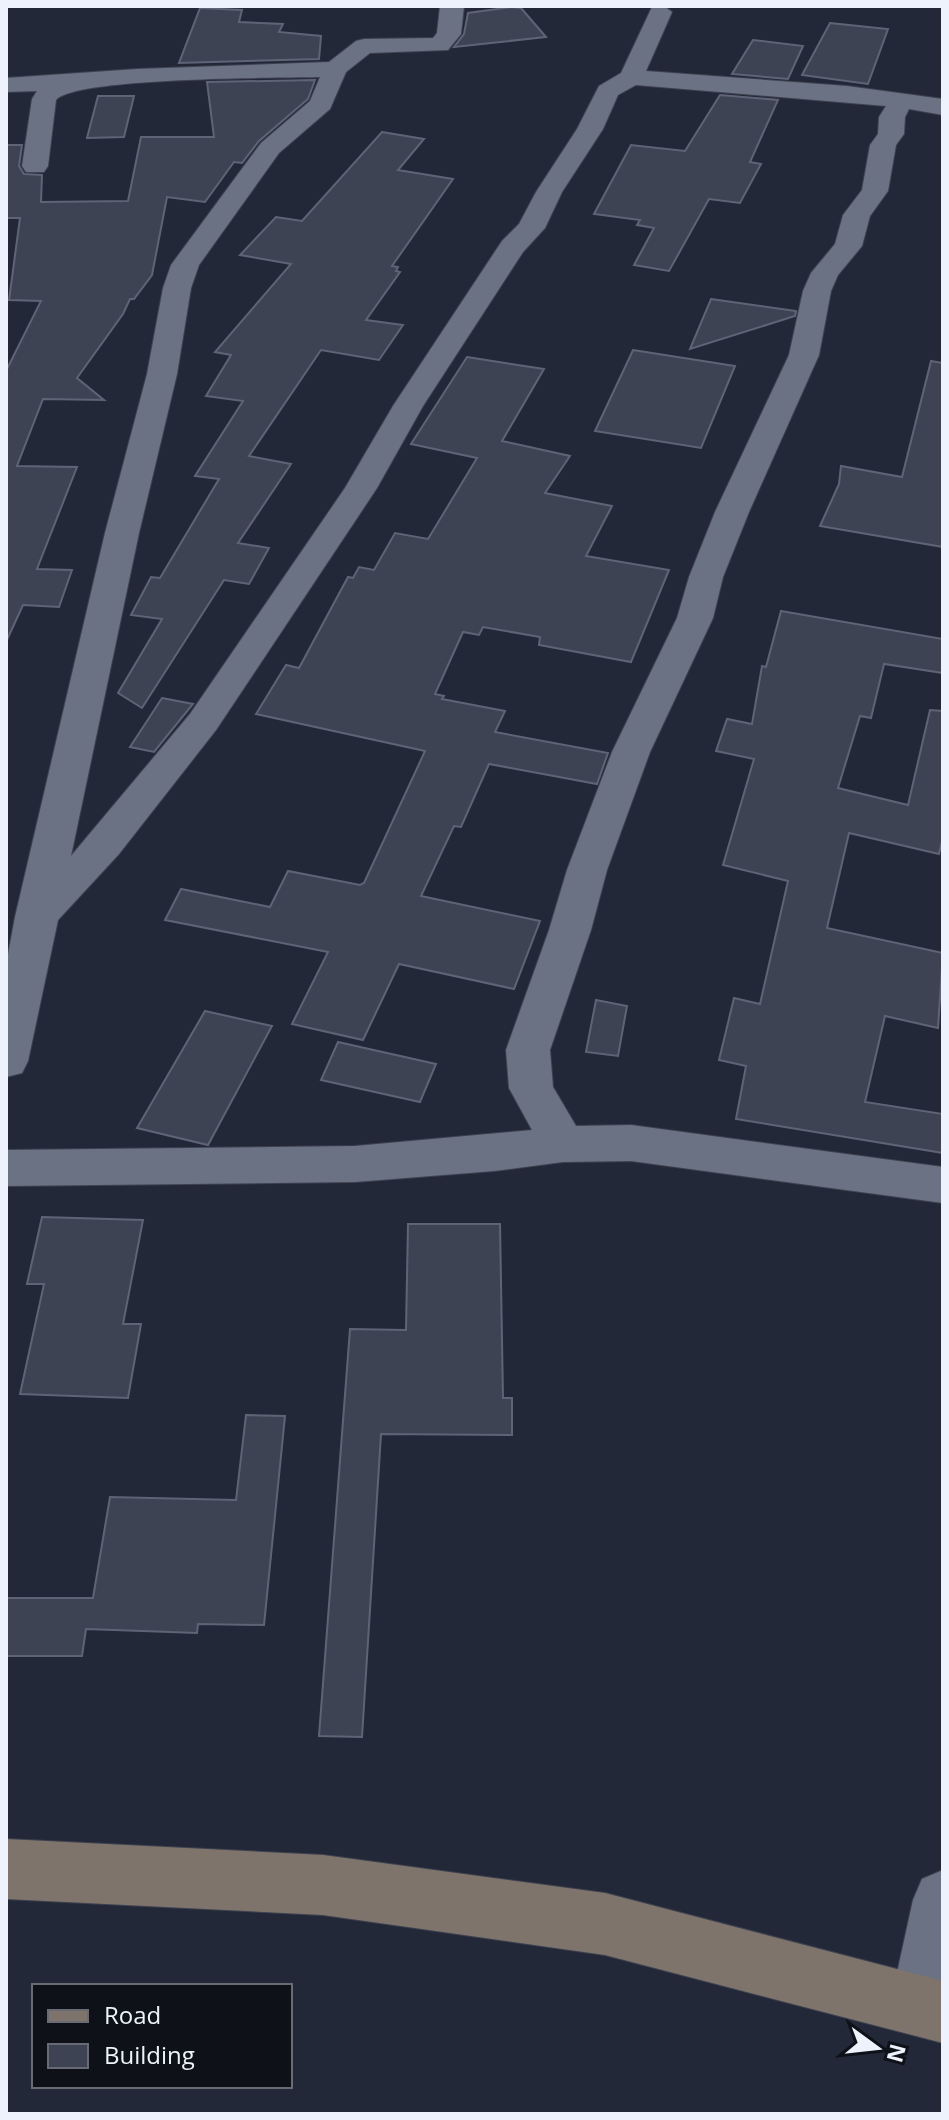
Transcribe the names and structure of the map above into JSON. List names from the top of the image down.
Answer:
{
  "legend": ["Road", "Building"],
  "north": "right"
}
